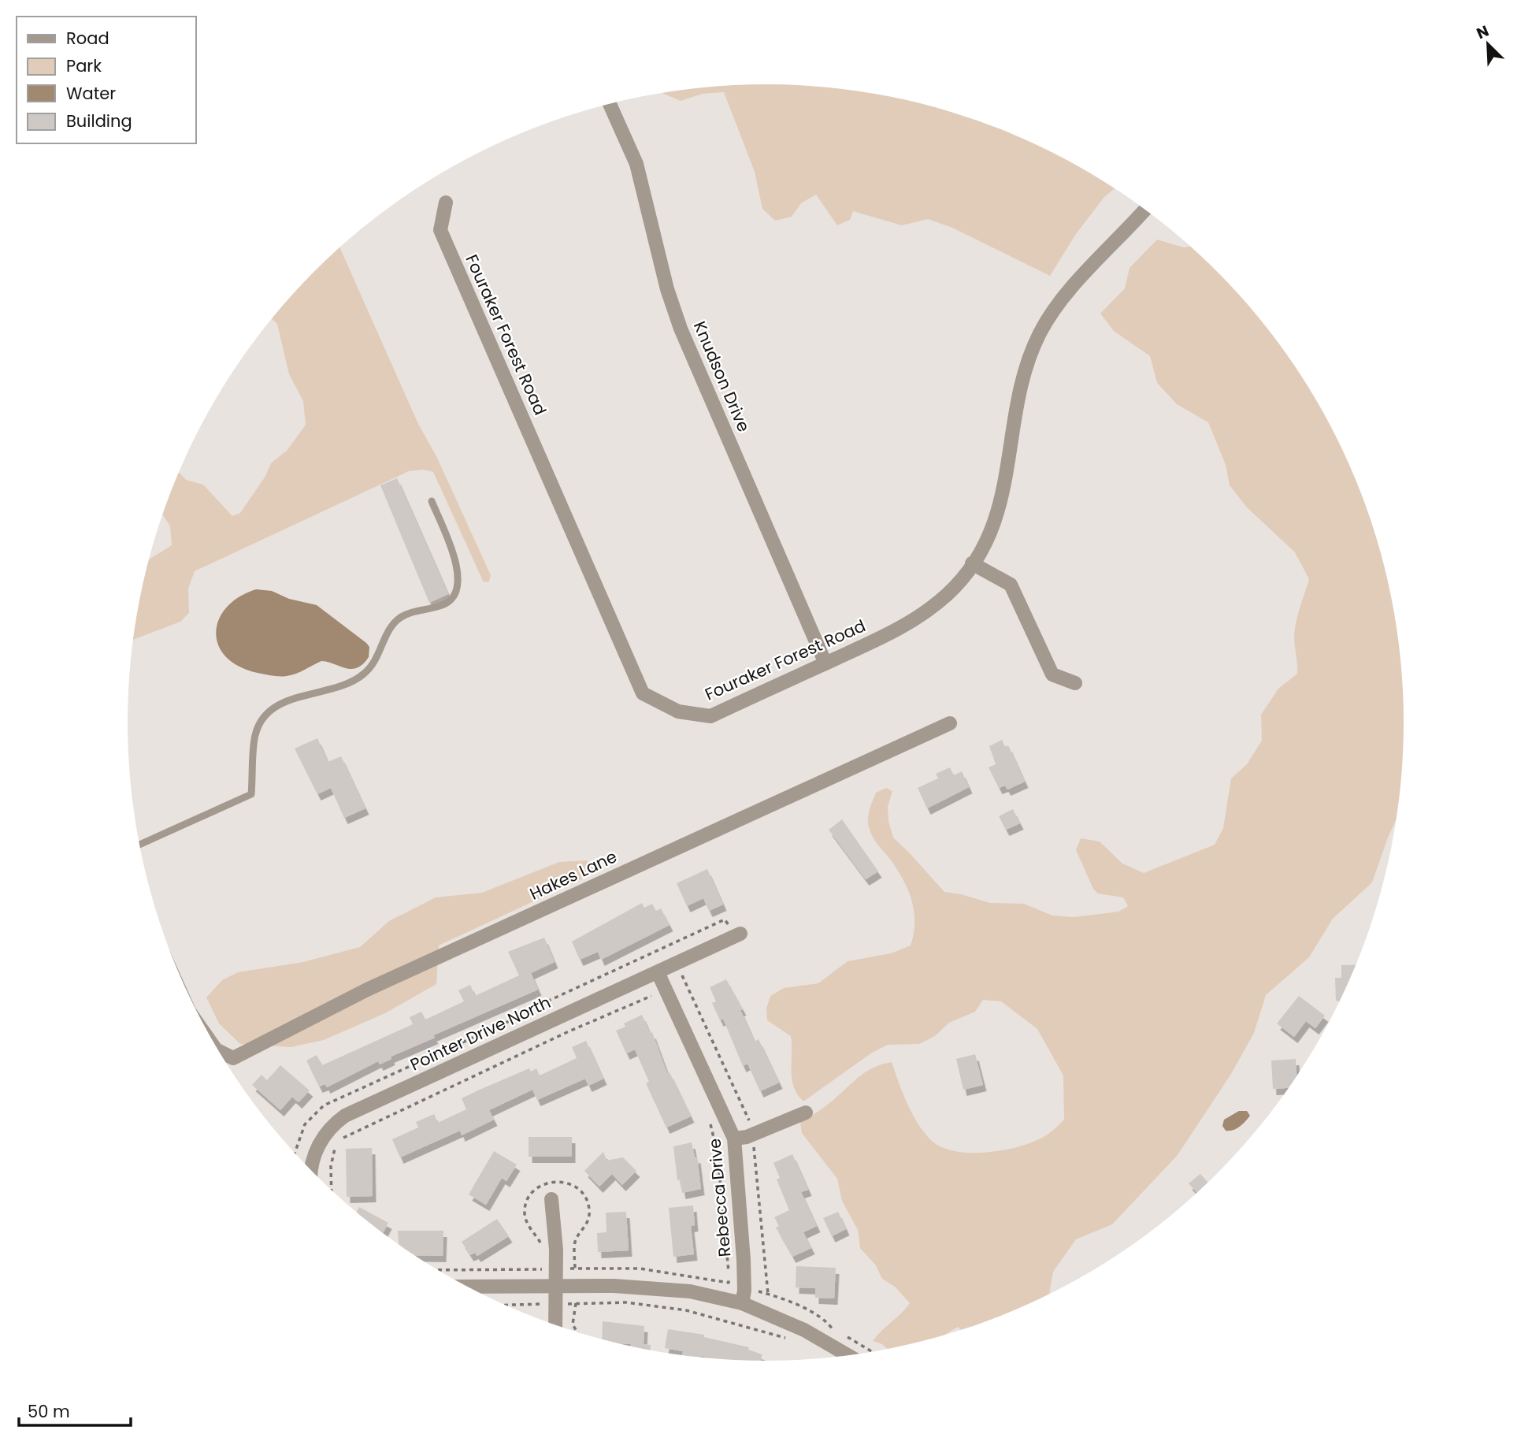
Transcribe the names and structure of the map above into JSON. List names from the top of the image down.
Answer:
{
  "streets": {
    "street": [
      "Fouraker Forest Road",
      "Knudson Drive",
      "Hakes Lane",
      "Pointer Drive North",
      "Rebecca Drive"
    ]
  },
  "crossings": [
    ["Fouraker Forest Road", "Knudson Drive"],
    ["Pointer Drive North", "Rebecca Drive"]
  ],
  "legend": [
    "Road",
    "Park",
    "Water",
    "Building"
  ],
  "scale_bar": "50 m",
  "north": "top left"
}
